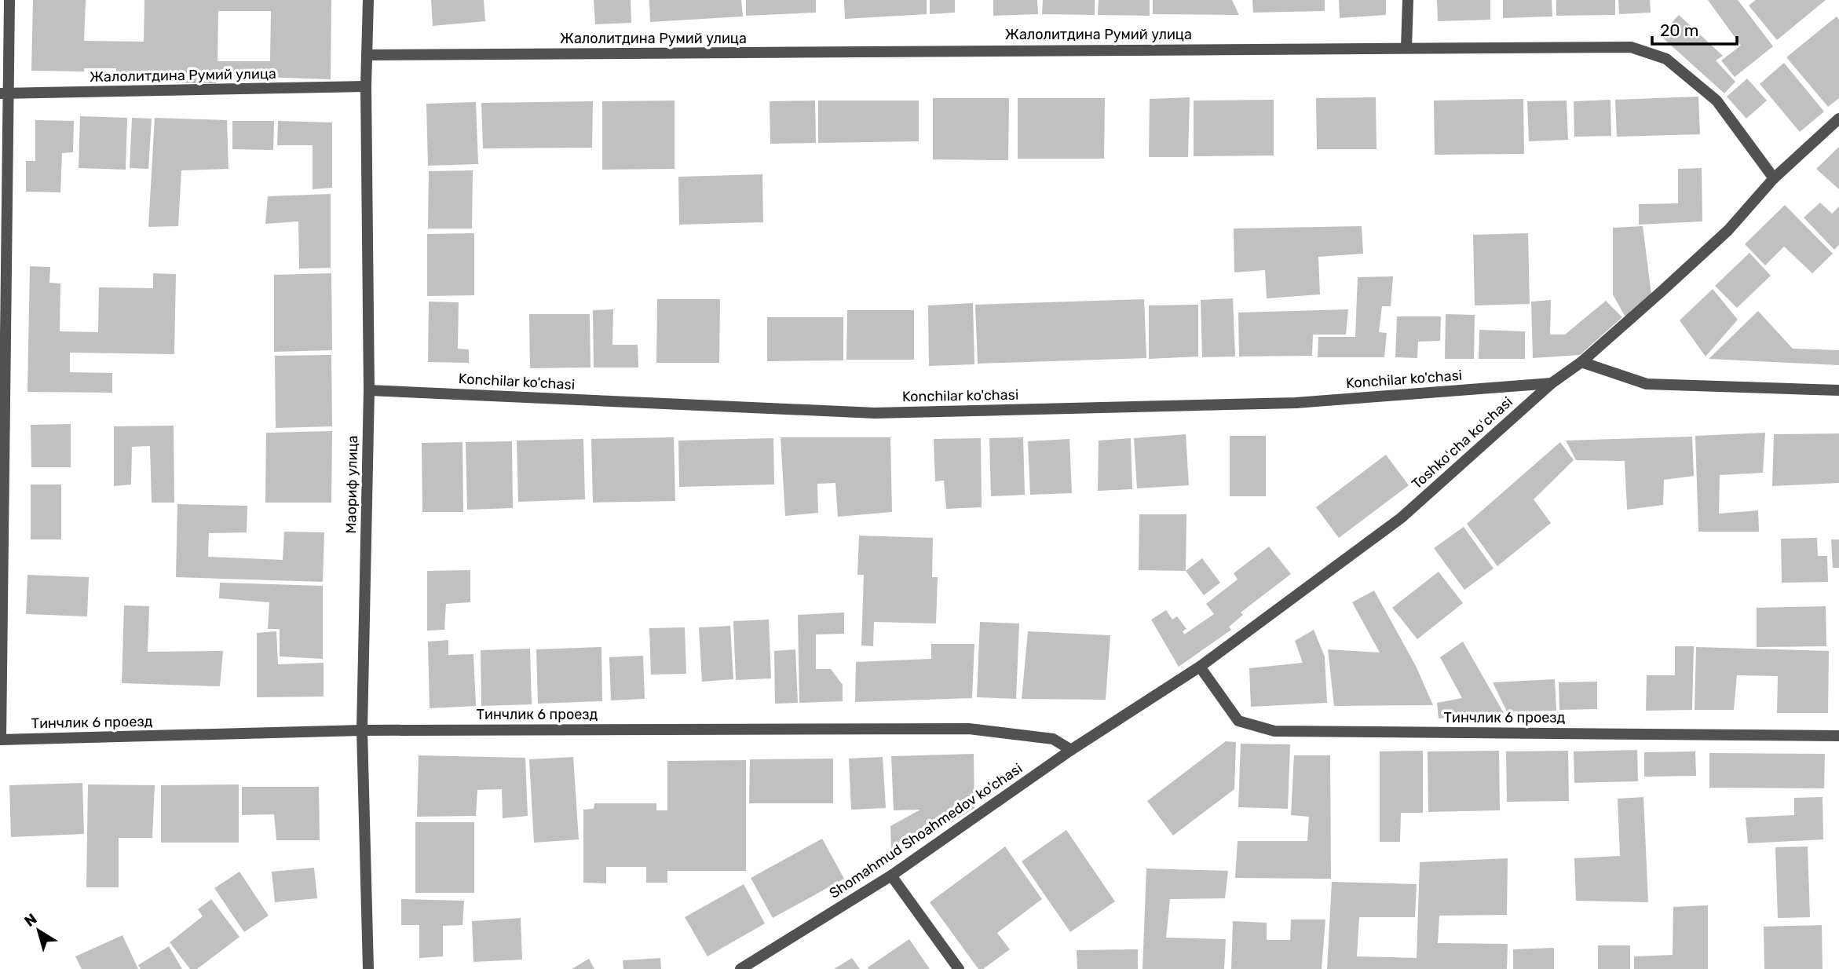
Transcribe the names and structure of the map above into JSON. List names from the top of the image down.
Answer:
{
  "streets": {
    "street": [
      "Жалолитдина Румий улица",
      "Konchilar ko'chasi",
      "Toshkoʻcha koʻchasi",
      "Маориф улица",
      "Тинчлик 6 проезд",
      "Shomahmud Shoahmedov ko'chasi"
    ]
  },
  "crossings": [
    ["Жалолитдина Румий улица", "Toshkoʻcha koʻchasi"],
    ["Жалолитдина Румий улица", "Маориф улица"],
    ["Konchilar ko'chasi", "Toshkoʻcha koʻchasi"],
    ["Konchilar ko'chasi", "Маориф улица"],
    ["Toshkoʻcha koʻchasi", "Тинчлик 6 проезд"],
    ["Toshkoʻcha koʻchasi", "Shomahmud Shoahmedov ko'chasi"],
    ["Маориф улица", "Тинчлик 6 проезд"],
    ["Тинчлик 6 проезд", "Shomahmud Shoahmedov ko'chasi"]
  ],
  "scale_bar": "20 m",
  "north": "top left"
}
